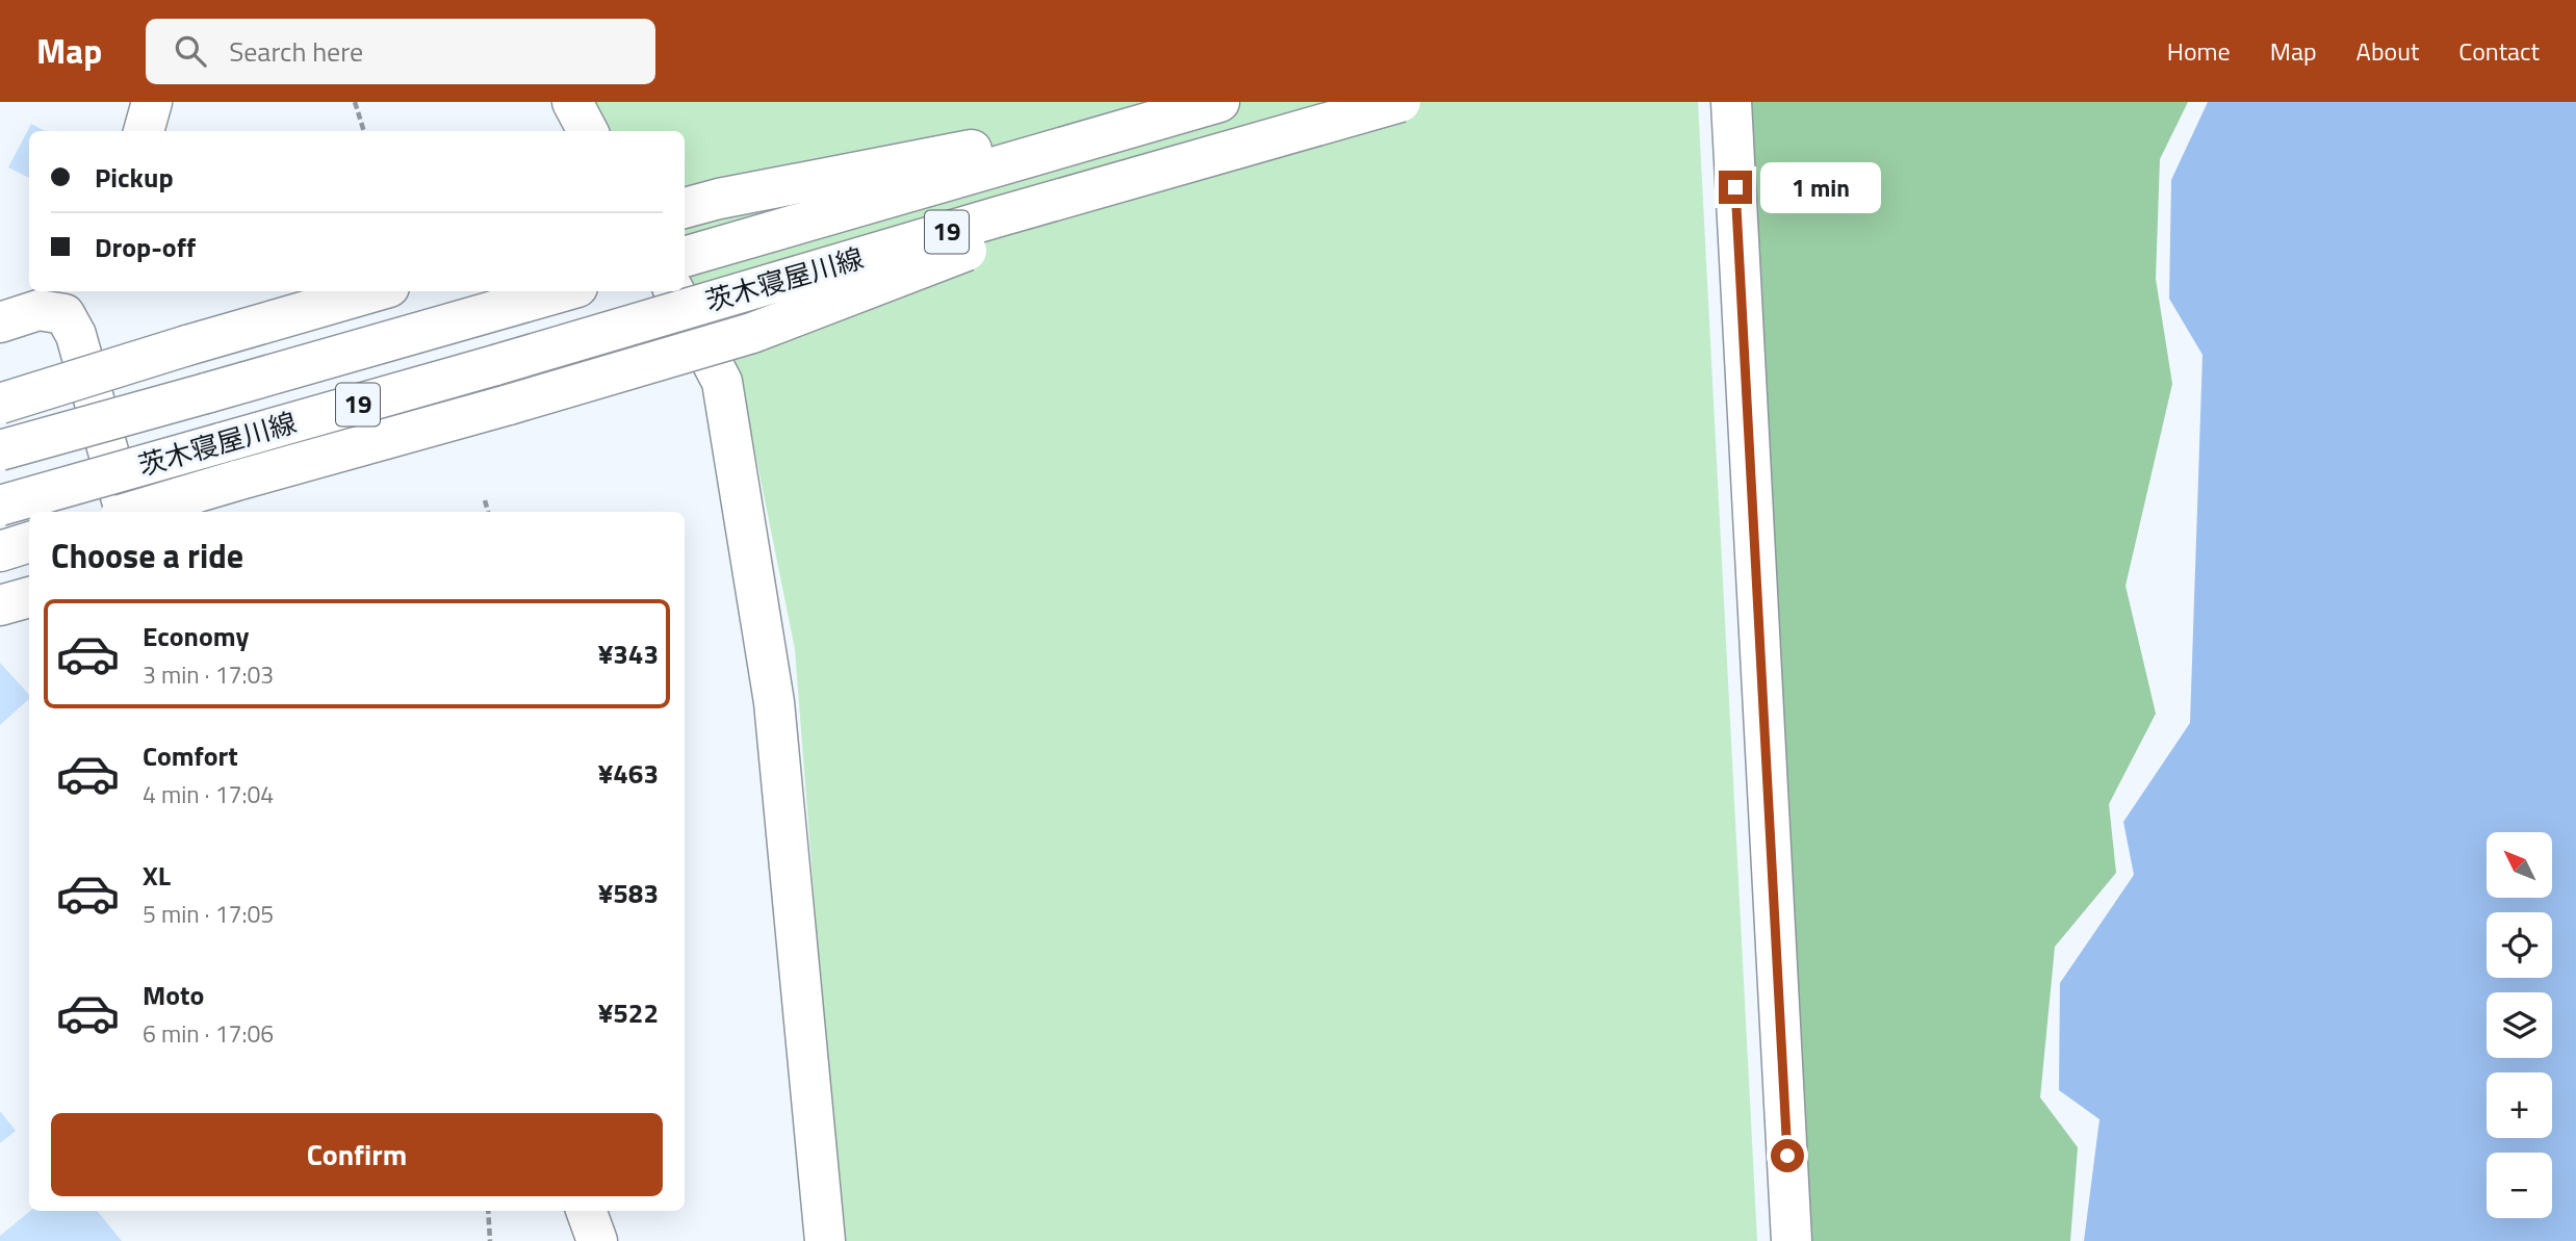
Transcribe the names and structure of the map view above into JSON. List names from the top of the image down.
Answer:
{
  "streets": {
    "main road": ["19", "茨木寝屋川線"]
  },
  "north": "top left",
  "page": {
    "header": "Map",
    "search": "Search here",
    "nav": [
      "Home",
      "Map",
      "About",
      "Contact"
    ],
    "banner": ["Pickup", "Drop-off"],
    "bubble": "1 min",
    "heading": "Choose a ride",
    "list": [
      {
        "name": "Economy",
        "note": "3 min · 17:03",
        "value": "¥343"
      },
      {
        "name": "Comfort",
        "note": "4 min · 17:04",
        "value": "¥463"
      },
      {
        "name": "XL",
        "note": "5 min · 17:05",
        "value": "¥583"
      },
      {
        "name": "Moto",
        "note": "6 min · 17:06",
        "value": "¥522"
      }
    ],
    "map_buttons": ["+", "−"],
    "buttons": "Confirm"
  }
}
